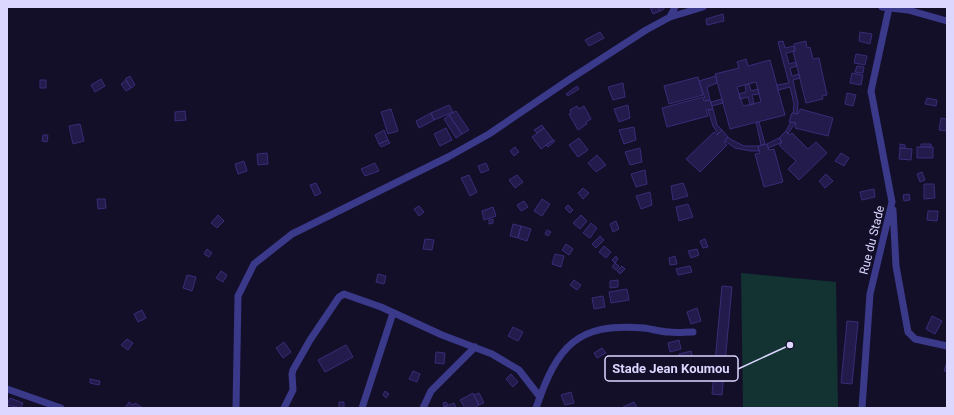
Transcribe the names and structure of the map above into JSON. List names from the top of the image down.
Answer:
{
  "streets": {
    "street": ["Rue du Stade"]
  },
  "places": ["Stade Jean Koumou"]
}
